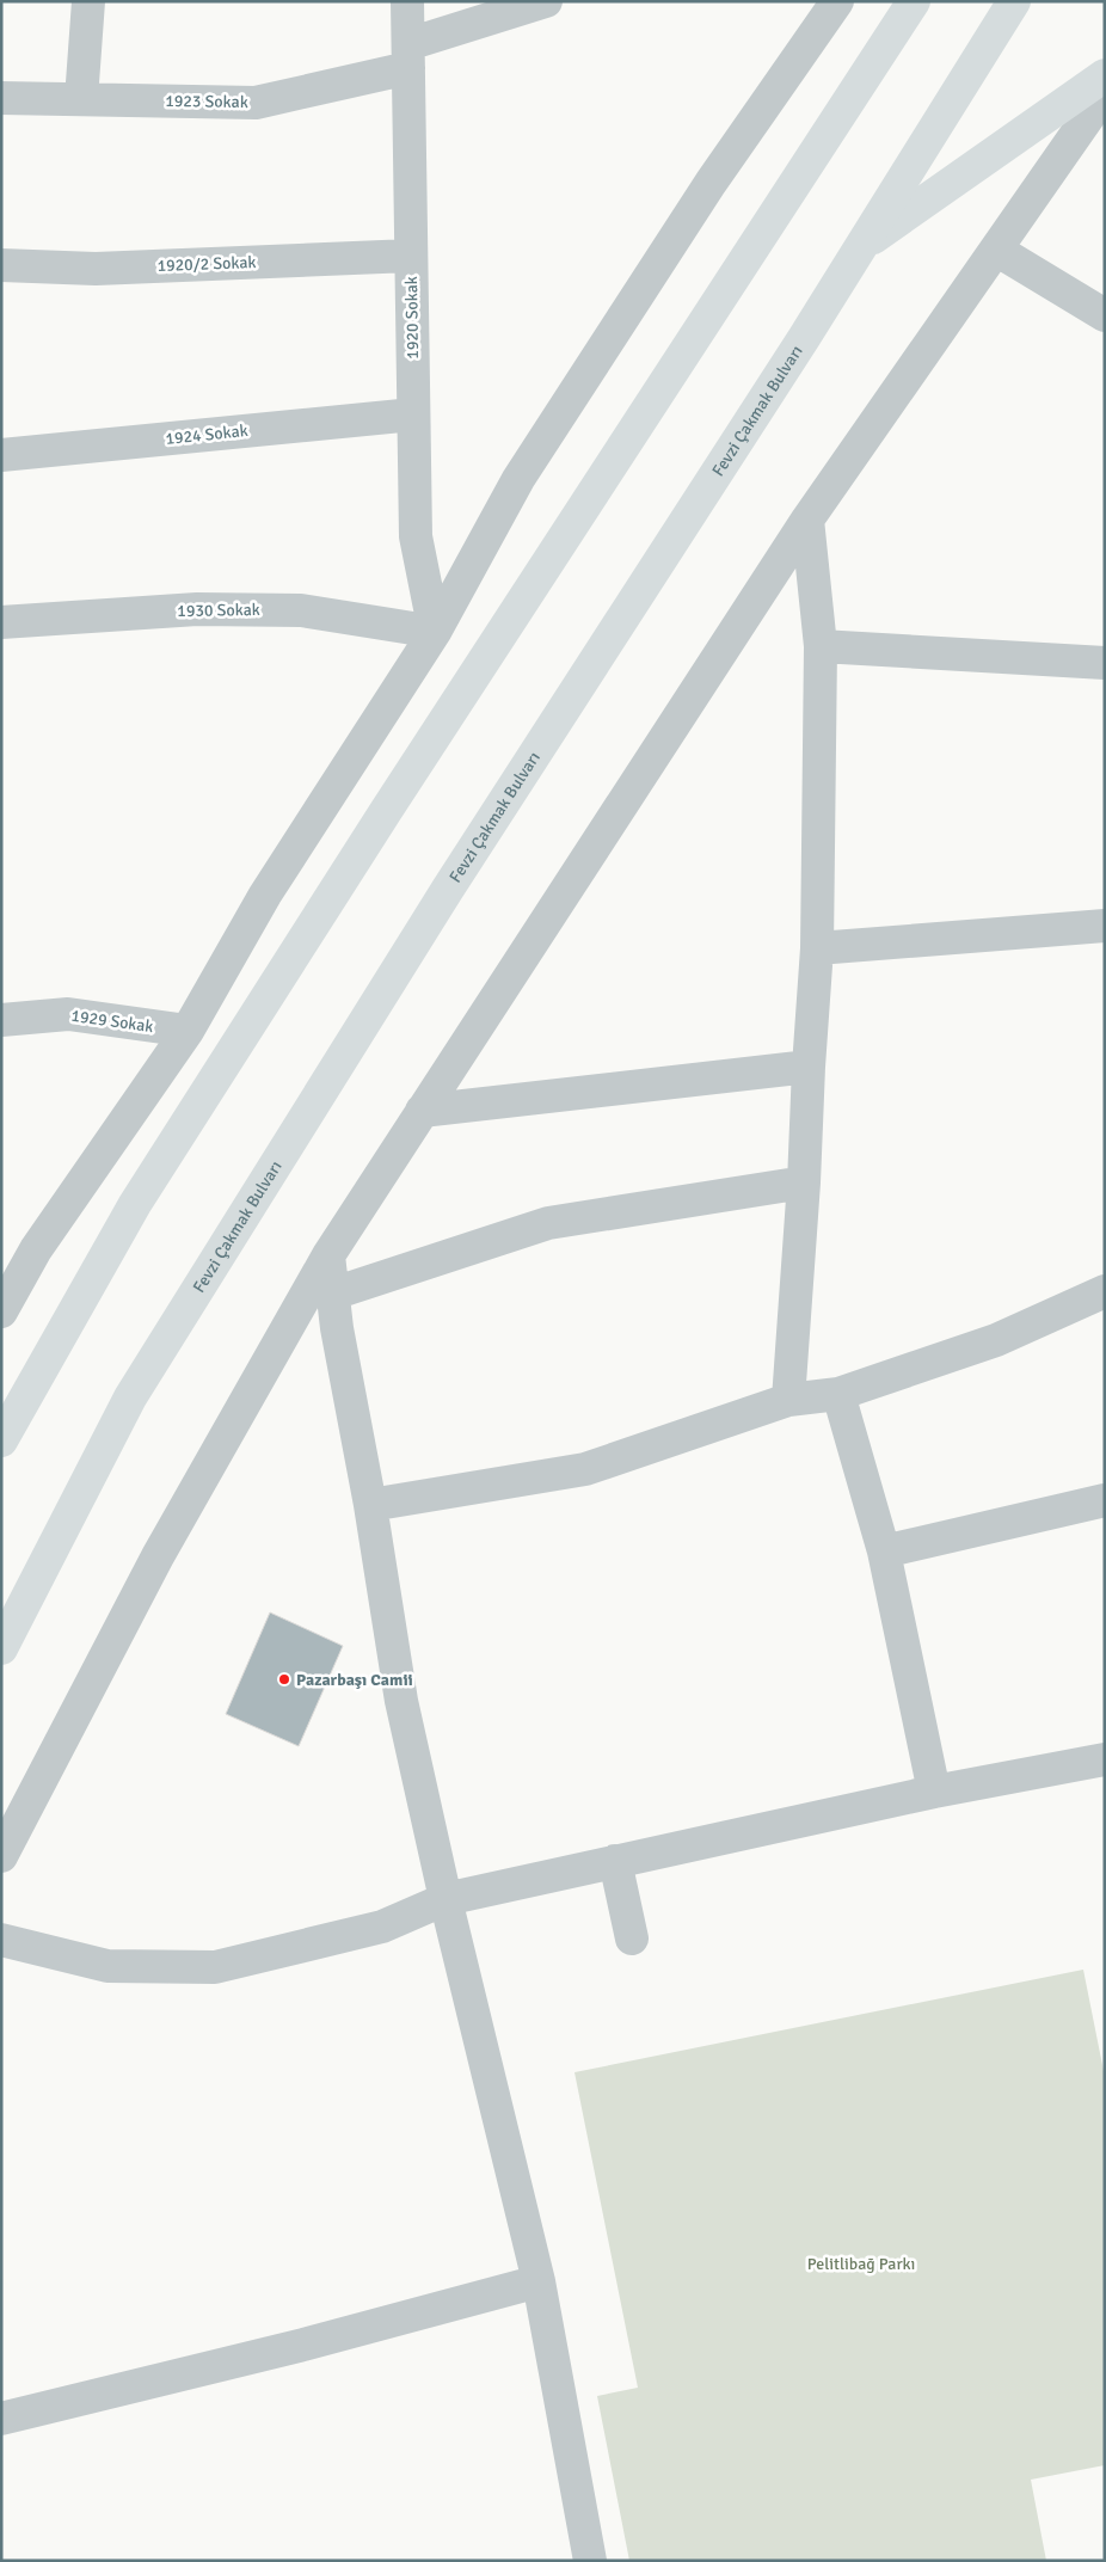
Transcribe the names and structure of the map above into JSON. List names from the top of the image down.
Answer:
{
  "streets": {
    "main road": ["Fevzi Çakmak Bulvarı"],
    "street": [
      "1923 Sokak",
      "1920/2 Sokak",
      "1920 Sokak",
      "1924 Sokak",
      "1930 Sokak",
      "1929 Sokak"
    ]
  },
  "crossings": [
    ["1923 Sokak", "1920 Sokak"],
    ["1920/2 Sokak", "1920 Sokak"],
    ["1920 Sokak", "1924 Sokak"],
    ["1920 Sokak", "1930 Sokak"]
  ],
  "parks": ["Pelitlibağ Parkı"],
  "places": ["Pazarbaşı Camii"]
}
